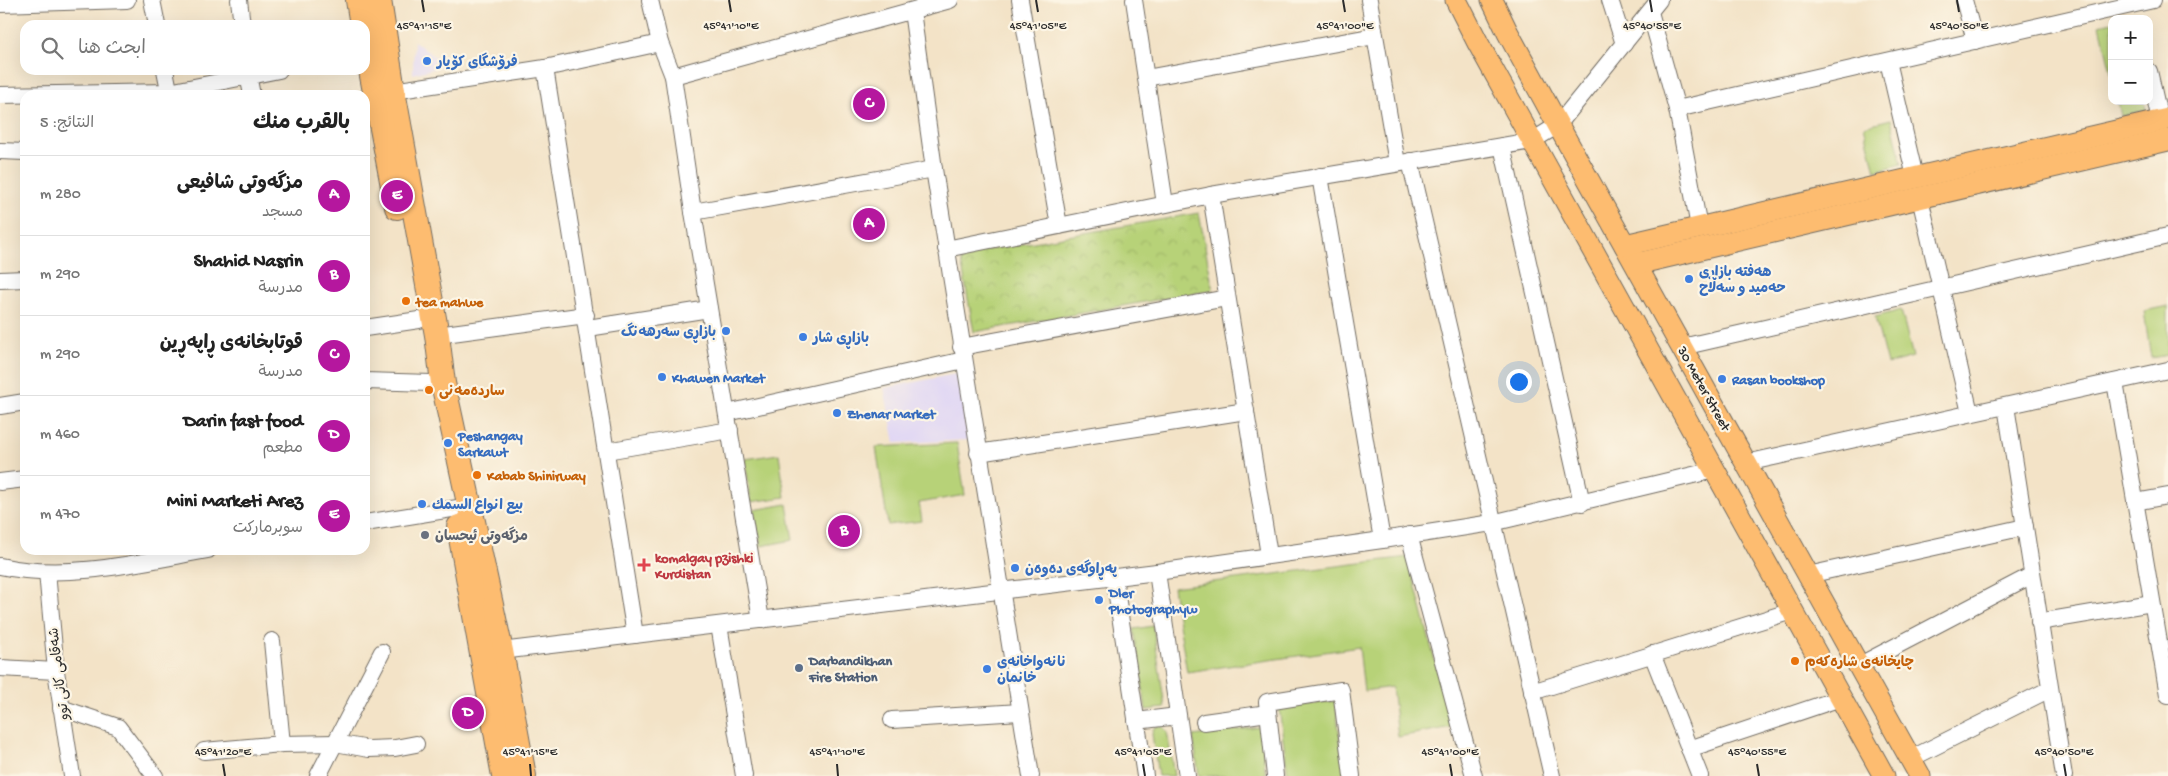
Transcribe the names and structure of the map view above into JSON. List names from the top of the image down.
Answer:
{
  "streets": {
    "main road": ["30 Meter Street"],
    "street": ["شەقامی کانی توو"]
  },
  "places": {
    "other": [
      "فرۆشگای کۆیار",
      "هەفتە بازاڕی حەمید و سەڵاح",
      "tea mahwe",
      "بازاڕی سەرهەنگ",
      "بازاڕی شار",
      "Khawen Market",
      "Rasan bookshop",
      "ساردەمەنی",
      "Zhenar Market",
      "Peshangay Sarkawt",
      "Kabab Shinirway",
      "بيع انواع السمك",
      "مزگەوتی ئیحسان",
      "پەڕاوگەی دەوەن",
      "Dler Photographyw",
      "چایخانەی شارەکەم",
      "Darbandikhan Fire Station",
      "نانەواخانەی خانمان"
    ],
    "health": ["komalgay pzishki Kurdistan"]
  },
  "page": {
    "map_buttons": ["+", "−"],
    "search": "ابحث هنا",
    "pins": [
      "C",
      "E",
      "A",
      "B",
      "D"
    ],
    "heading": ["بالقرب منك", "النتائج: 5"],
    "list": [
      {
        "mark": "A",
        "name": "مزگەوتی شافیعی",
        "note": "مسجد",
        "value": "280 m"
      },
      {
        "mark": "B",
        "name": "Shahid Nasrin",
        "note": "مدرسة",
        "value": "290 m"
      },
      {
        "mark": "C",
        "name": "قوتابخانەی ڕاپەڕین",
        "note": "مدرسة",
        "value": "290 m"
      },
      {
        "mark": "D",
        "name": "Darin fast food",
        "note": "مطعم",
        "value": "460 m"
      },
      {
        "mark": "E",
        "name": "Mini Marketi Arez",
        "note": "سوبرماركت",
        "value": "470 m"
      }
    ]
  },
  "coordinates": [
    "45°41'15\"E",
    "45°41'10\"E",
    "45°41'05\"E",
    "45°41'00\"E",
    "45°40'55\"E",
    "45°40'50\"E",
    "45°41'20\"E"
  ]
}
